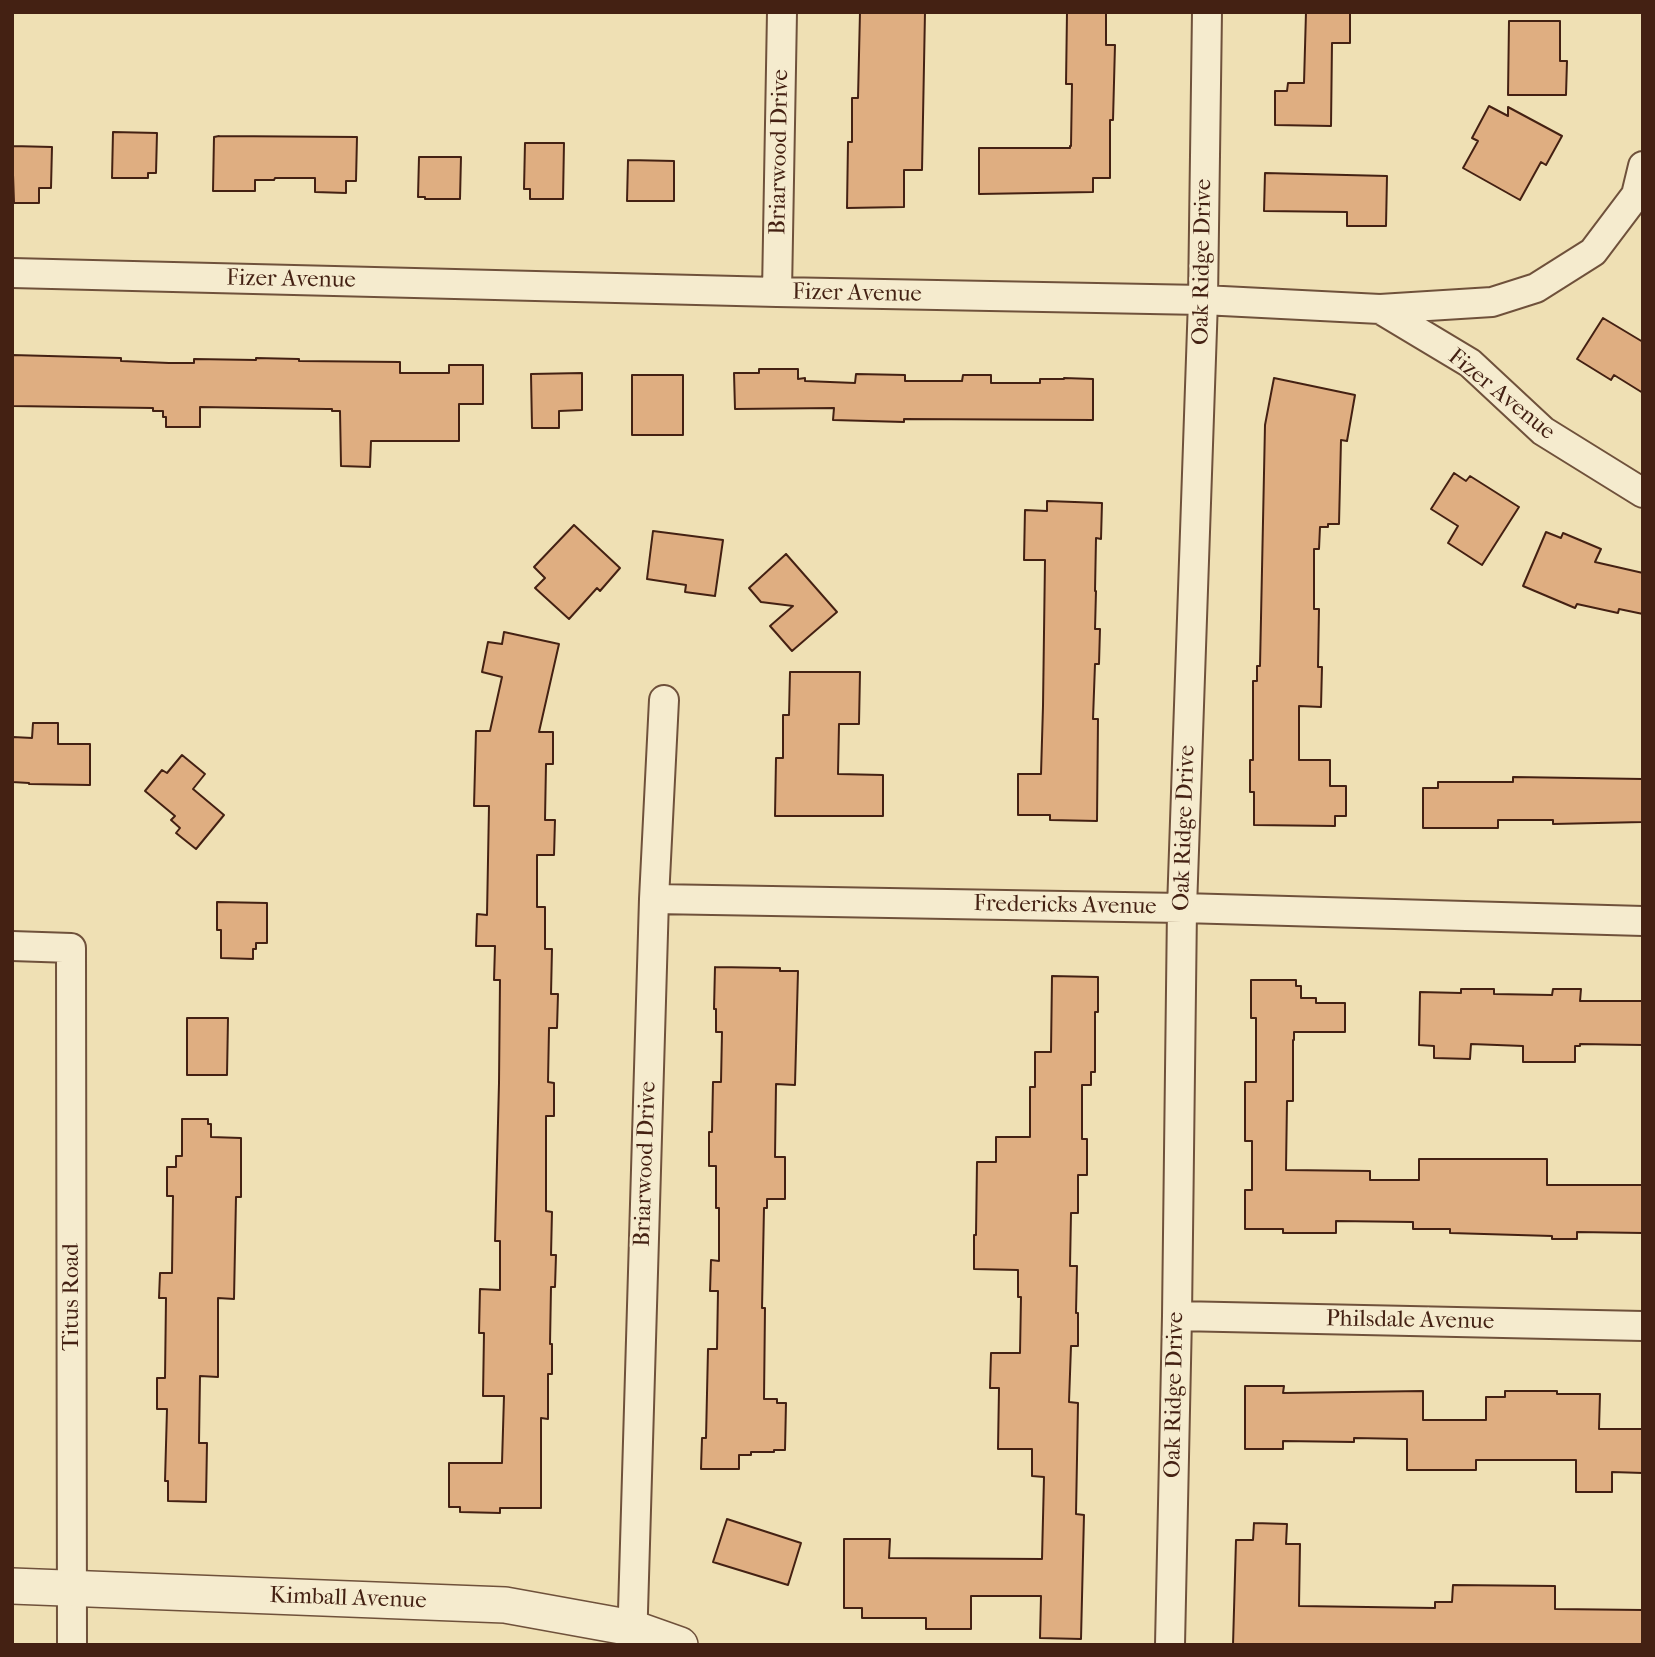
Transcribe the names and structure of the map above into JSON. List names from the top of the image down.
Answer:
{
  "streets": {
    "street": [
      "Briarwood Drive",
      "Oak Ridge Drive",
      "Fizer Avenue",
      "Fredericks Avenue",
      "Titus Road",
      "Philsdale Avenue",
      "Kimball Avenue"
    ]
  },
  "crossings": [
    ["Briarwood Drive", "Fizer Avenue"],
    ["Briarwood Drive", "Fredericks Avenue"],
    ["Briarwood Drive", "Kimball Avenue"],
    ["Oak Ridge Drive", "Fizer Avenue"],
    ["Oak Ridge Drive", "Fredericks Avenue"],
    ["Oak Ridge Drive", "Philsdale Avenue"],
    ["Titus Road", "Kimball Avenue"]
  ]
}
